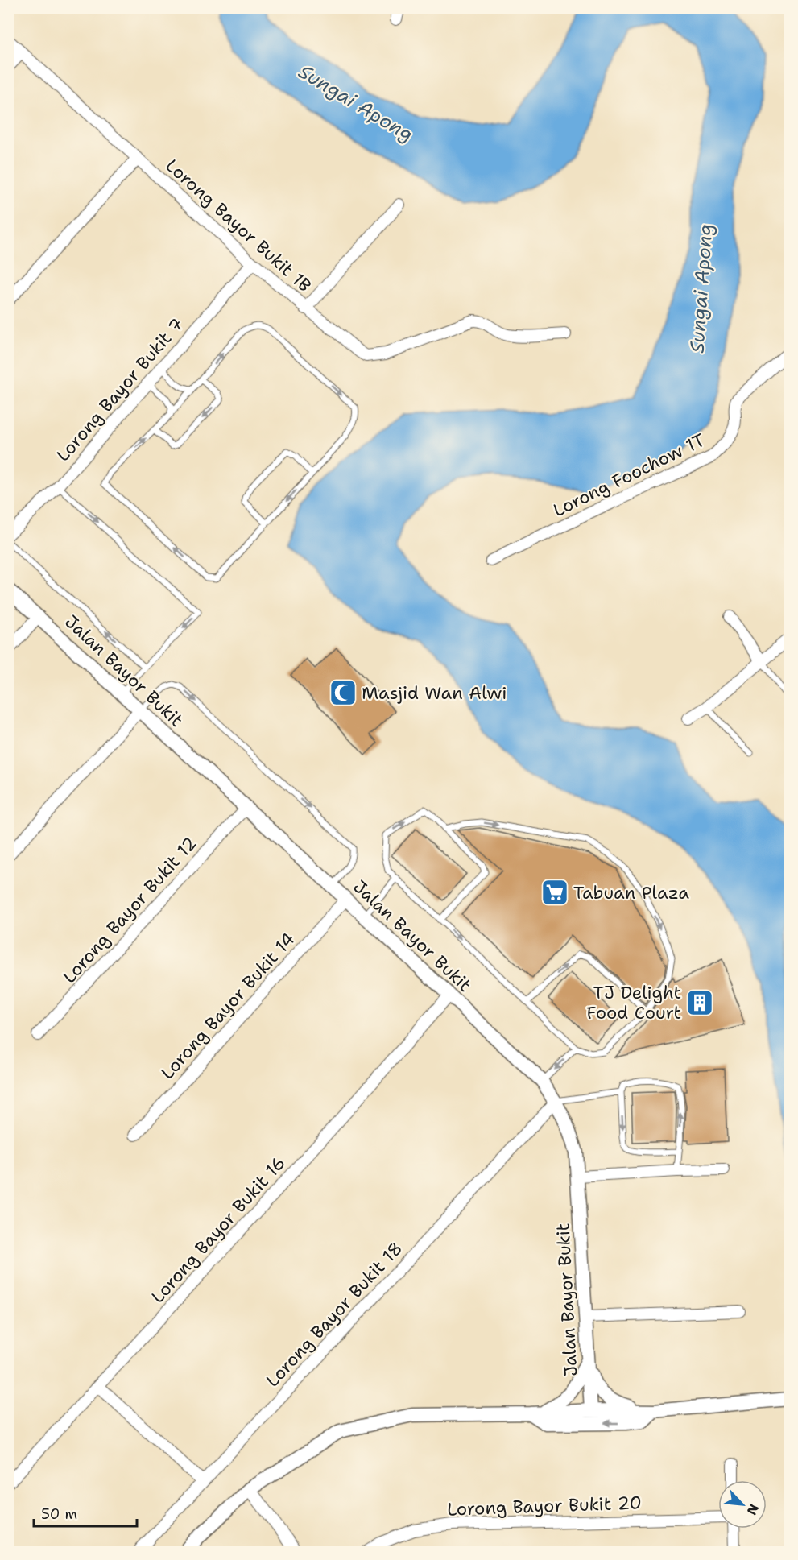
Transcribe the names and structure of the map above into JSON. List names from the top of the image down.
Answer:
{
  "streets": {
    "street": [
      "Lorong Bayor Bukit 1B",
      "Lorong Bayor Bukit 7",
      "Lorong Foochow 1T",
      "Jalan Bayor Bukit",
      "Lorong Bayor Bukit 12",
      "Lorong Bayor Bukit 14",
      "Lorong Bayor Bukit 16",
      "Lorong Bayor Bukit 18",
      "Lorong Bayor Bukit 20"
    ]
  },
  "crossings": [
    ["Lorong Bayor Bukit 1B", "Lorong Bayor Bukit 7"],
    ["Jalan Bayor Bukit", "Lorong Bayor Bukit 12"],
    ["Jalan Bayor Bukit", "Lorong Bayor Bukit 14"],
    ["Jalan Bayor Bukit", "Lorong Bayor Bukit 16"],
    ["Jalan Bayor Bukit", "Lorong Bayor Bukit 18"]
  ],
  "water": ["Sungai Apong"],
  "places": {
    "mosque": ["Masjid Wan Alwi"],
    "supermarket": ["Tabuan Plaza"],
    "building": ["TJ Delight Food Court"]
  },
  "scale_bar": "50 m",
  "north": "bottom right"
}
